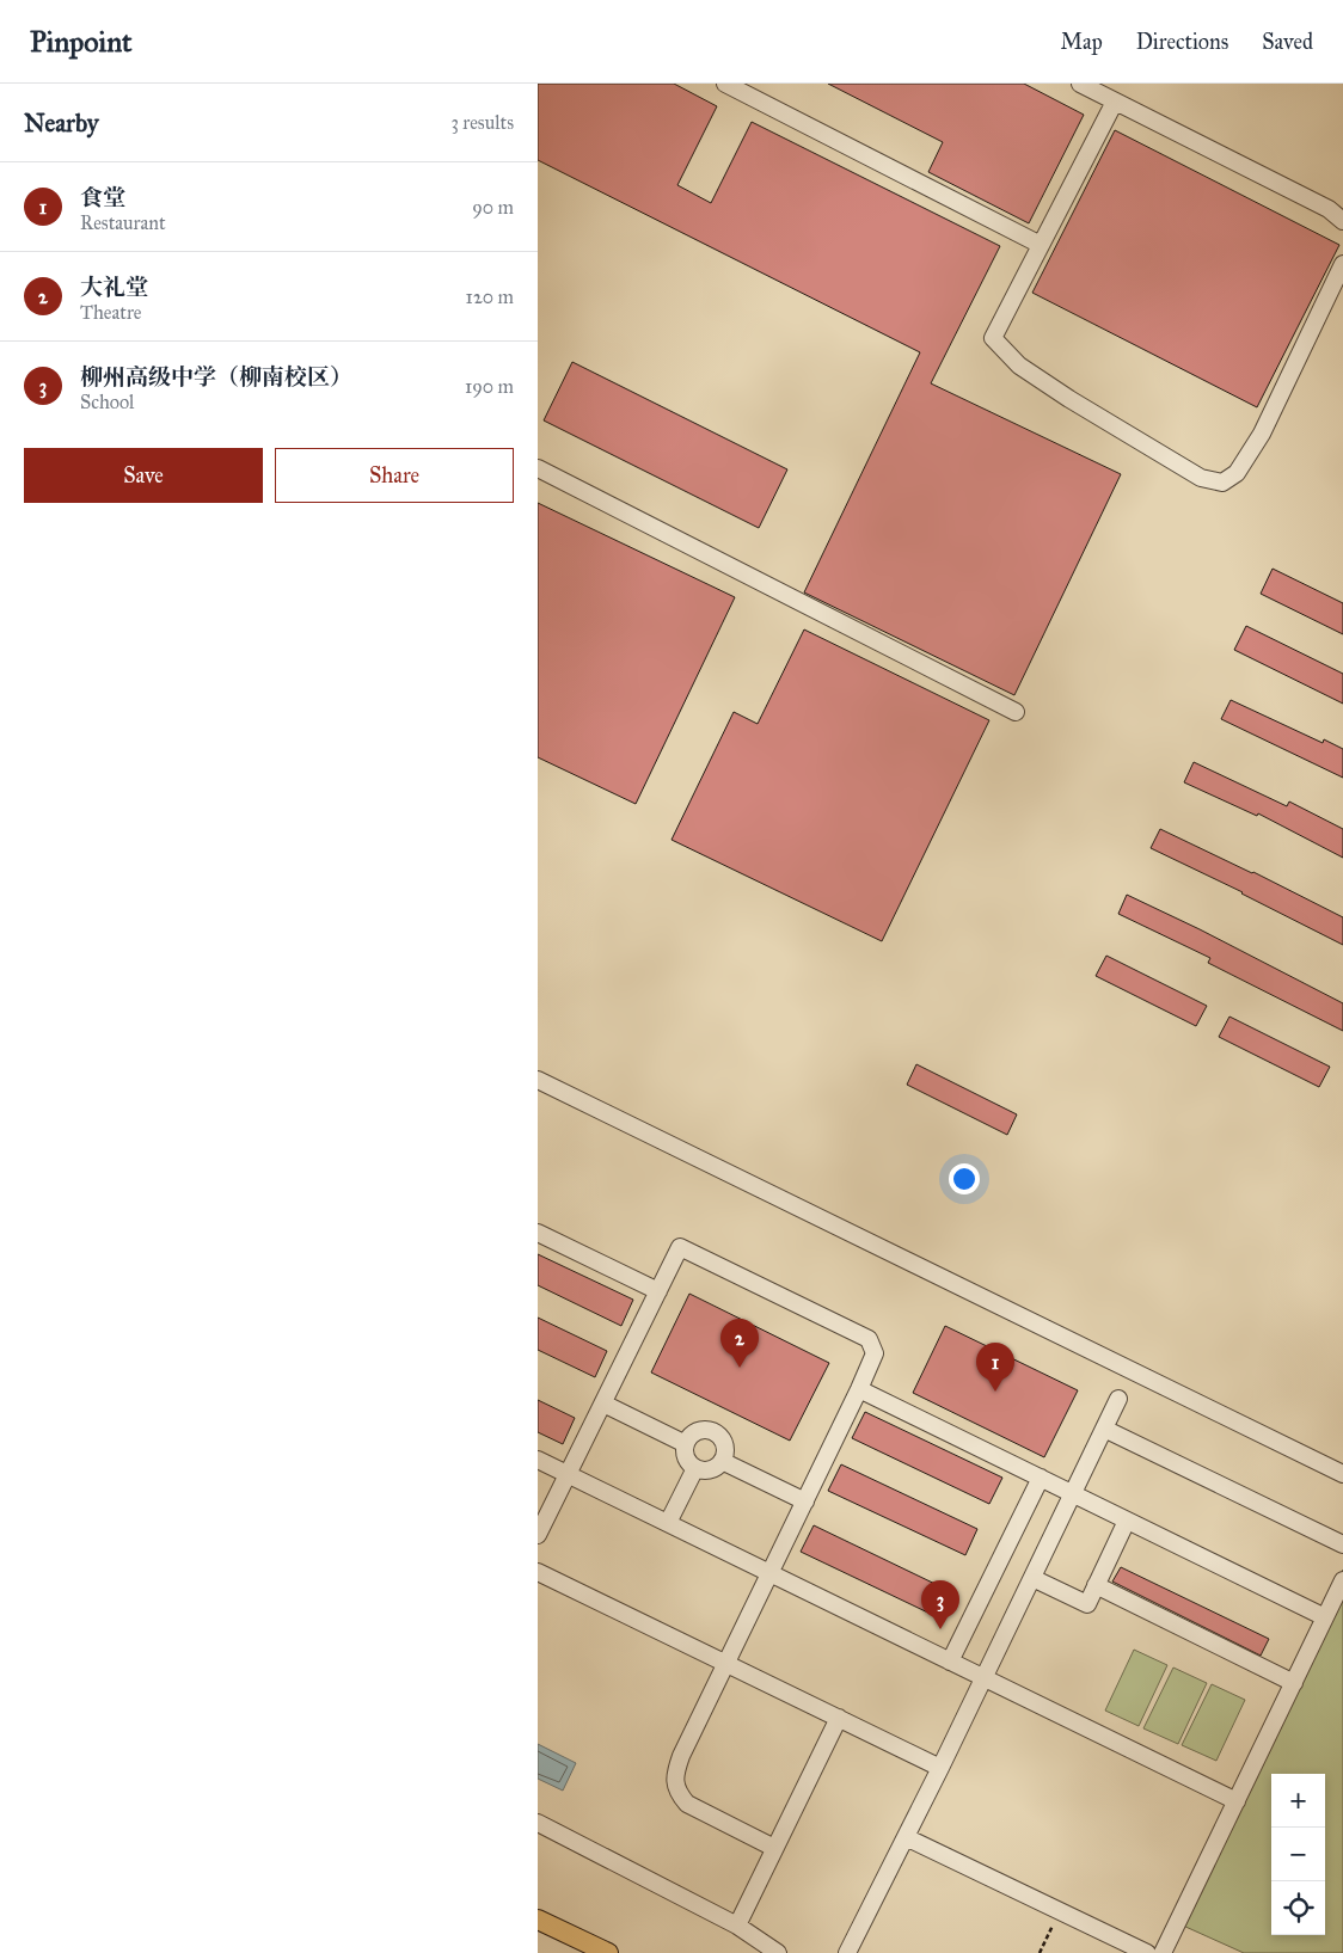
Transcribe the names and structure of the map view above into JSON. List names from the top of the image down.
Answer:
{
  "page": {
    "header": "Pinpoint",
    "nav": ["Map", "Directions", "Saved"],
    "heading": ["Nearby", "3 results"],
    "list": [
      {
        "mark": "1",
        "name": "食堂",
        "note": "Restaurant",
        "value": "90 m"
      },
      {
        "mark": "2",
        "name": "大礼堂",
        "note": "Theatre",
        "value": "120 m"
      },
      {
        "mark": "3",
        "name": "柳州高级中学（柳南校区）",
        "note": "School",
        "value": "190 m"
      }
    ],
    "buttons": ["Save", "Share"],
    "pins": ["2", "1", "3"],
    "map_buttons": ["+", "−"]
  }
}
